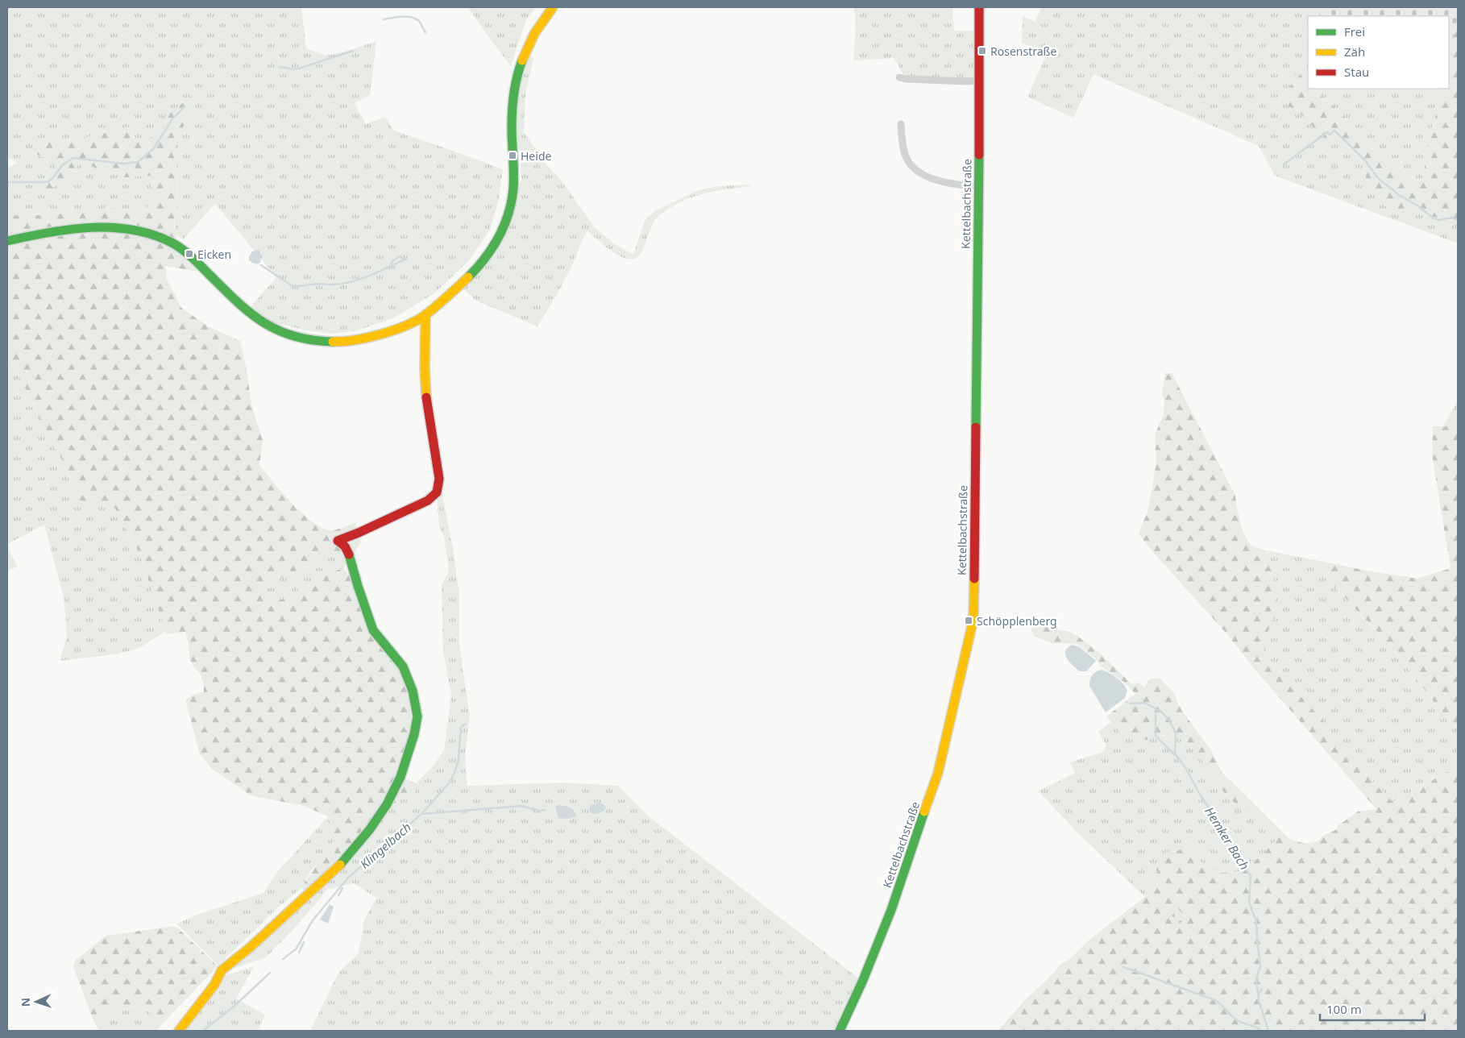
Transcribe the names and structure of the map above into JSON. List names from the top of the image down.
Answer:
{
  "streets": {
    "street": ["Kettelbachstraße"]
  },
  "water": ["Hemker Bach", "Klingelbach"],
  "places": {
    "transit": [
      "Rosenstraße",
      "Heide",
      "Eicken",
      "Schöpplenberg"
    ]
  },
  "legend": ["Frei", "Zäh", "Stau"],
  "scale_bar": "100 m",
  "north": "left"
}
